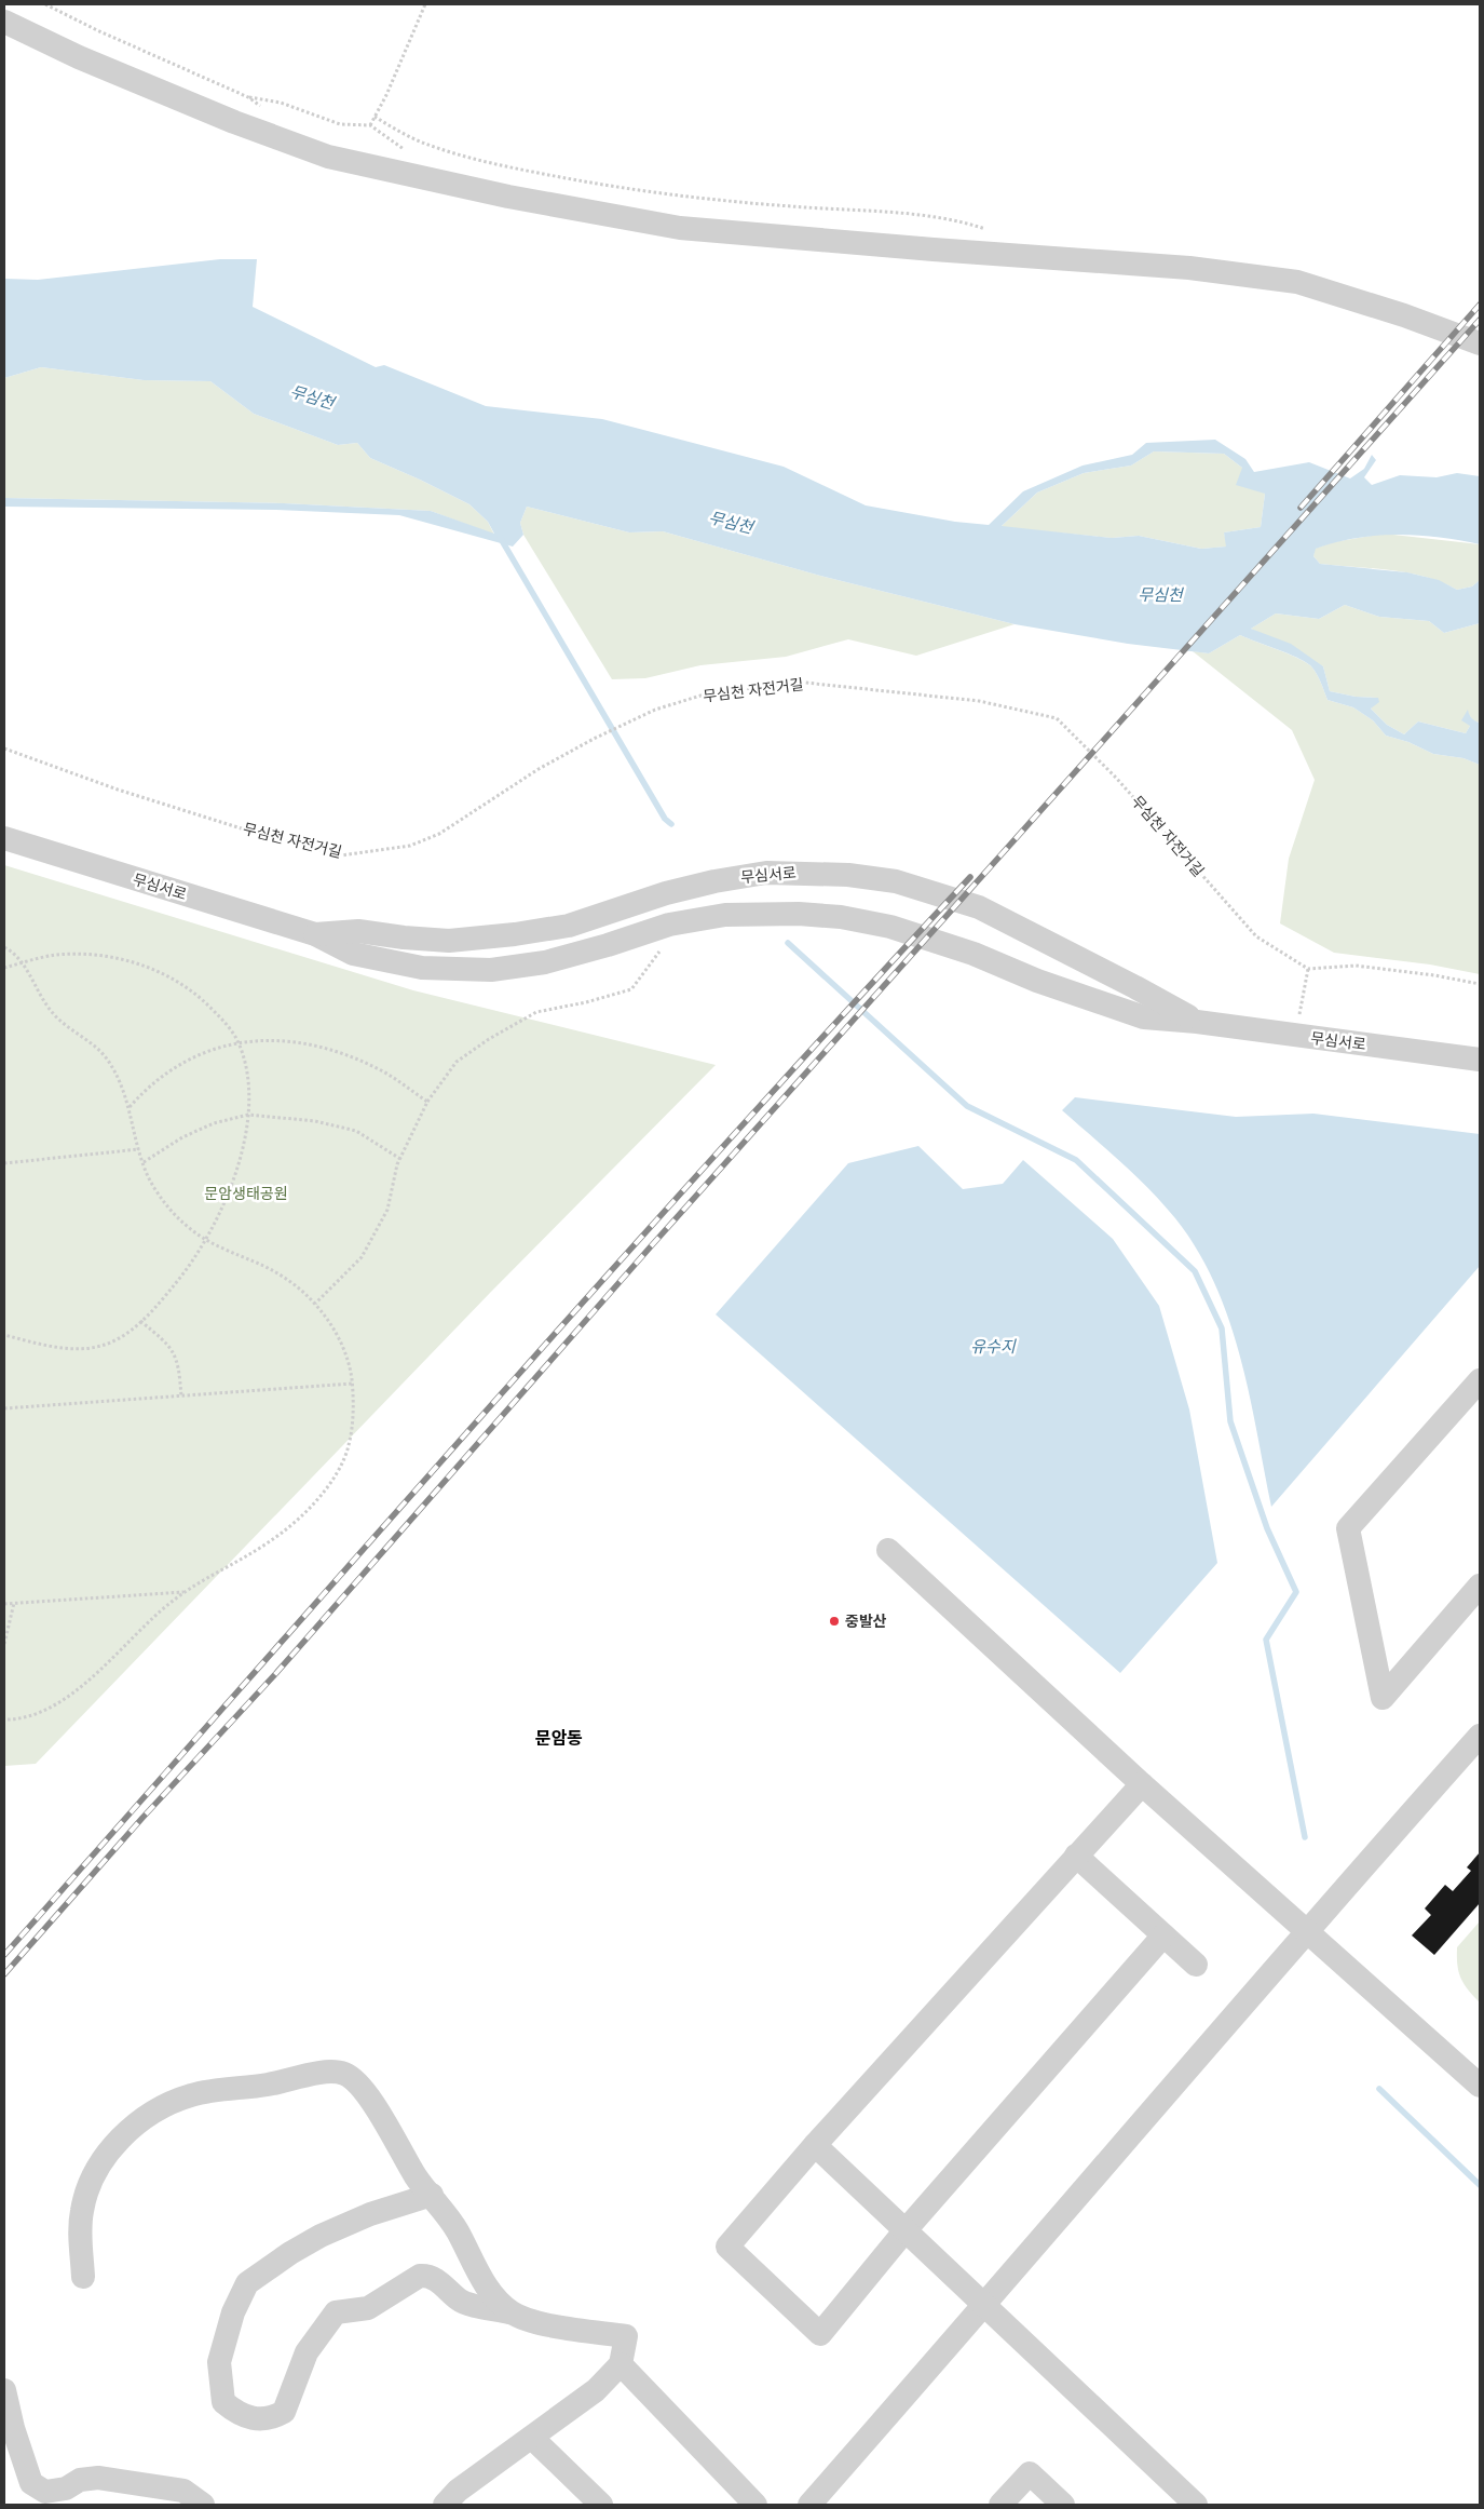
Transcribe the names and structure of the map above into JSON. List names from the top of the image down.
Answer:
{
  "streets": {
    "street": ["무심서로"],
    "path": ["무심천 자전거길"]
  },
  "districts": ["문암동"],
  "water": ["무심천", "유수지"],
  "parks": ["문암생태공원"],
  "places": ["중발산"]
}
